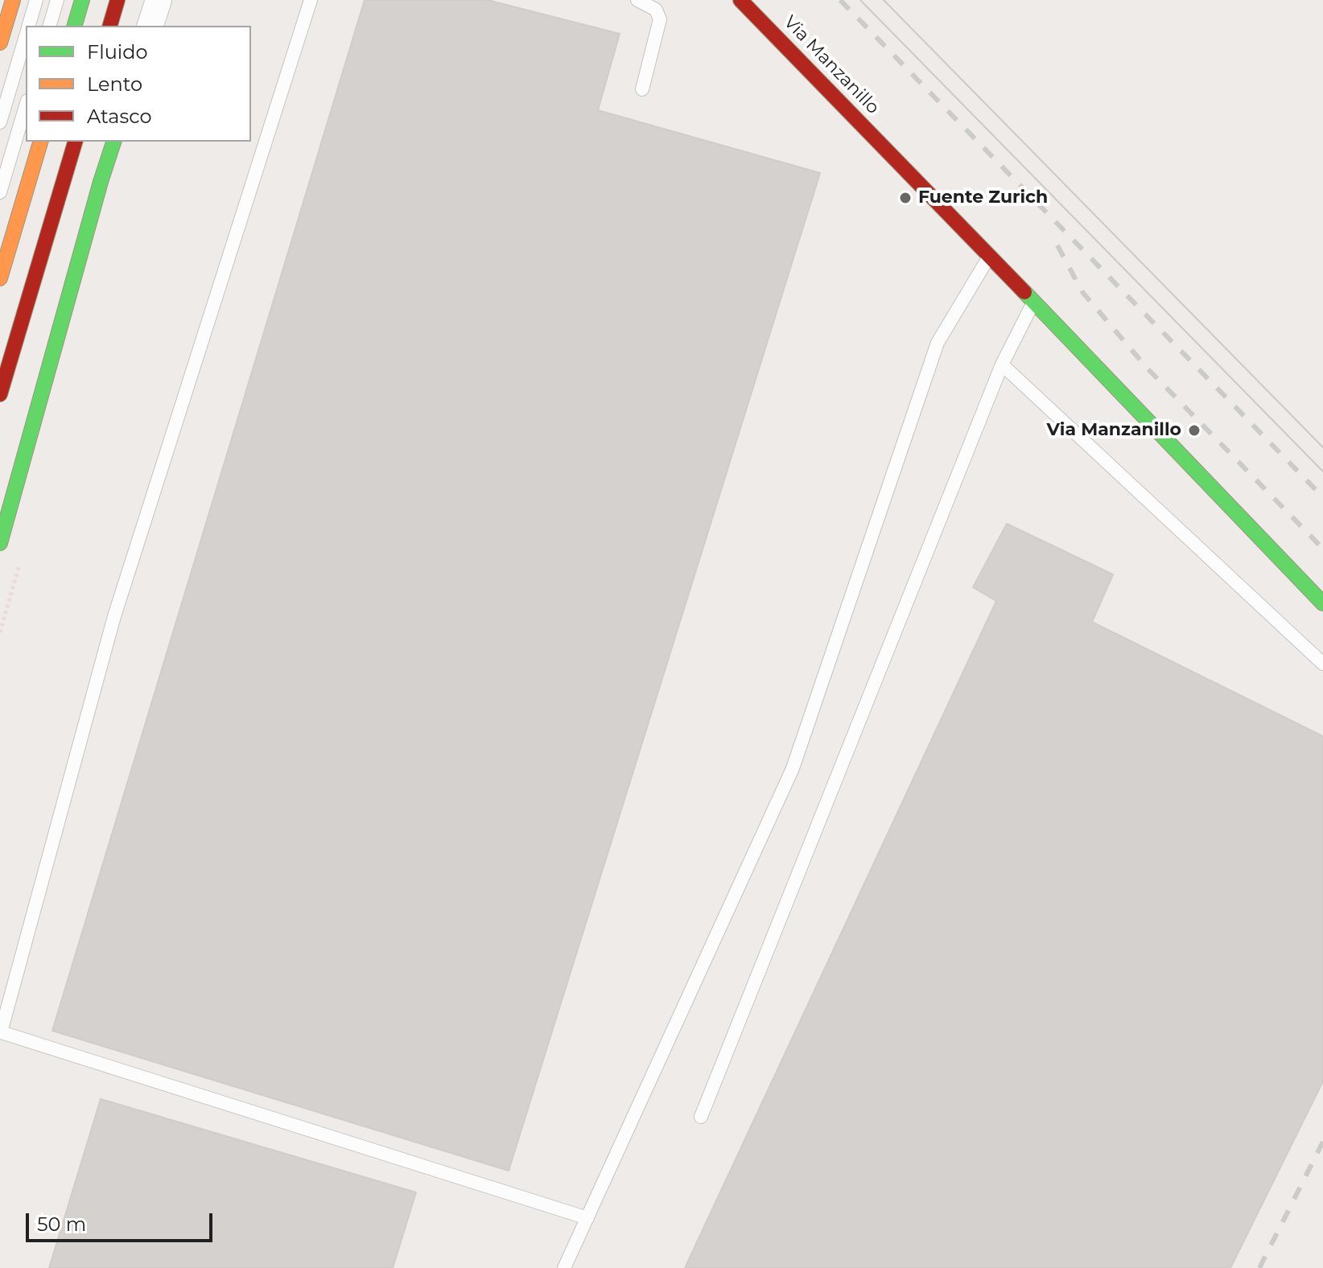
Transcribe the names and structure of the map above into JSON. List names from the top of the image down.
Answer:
{
  "streets": {
    "main road": ["Via Manzanillo"]
  },
  "places": ["Fuente Zurich", "Via Manzanillo"],
  "legend": ["Fluido", "Lento", "Atasco"],
  "scale_bar": "50 m"
}
